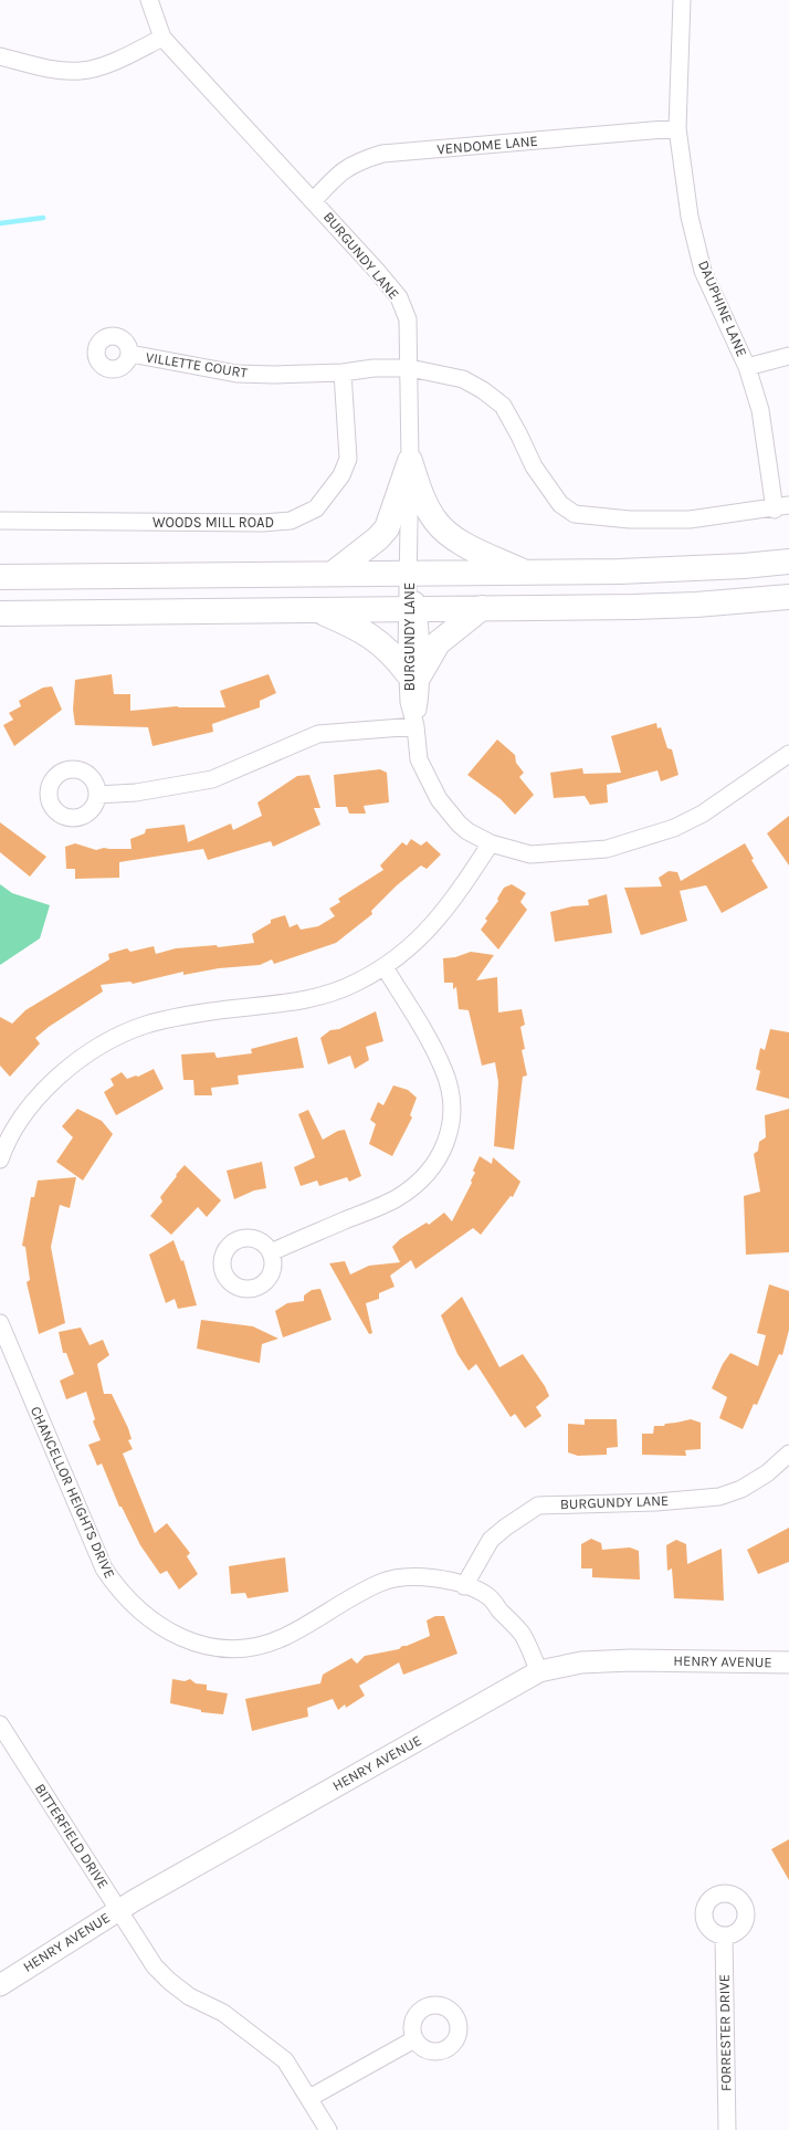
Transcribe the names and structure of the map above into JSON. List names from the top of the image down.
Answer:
{
  "streets": {
    "street": [
      "VENDOME LANE",
      "BURGUNDY LANE",
      "DAUPHINE LANE",
      "VILLETTE COURT",
      "WOODS MILL ROAD",
      "CHANCELLOR HEIGHTS DRIVE",
      "HENRY AVENUE",
      "BITTERFIELD DRIVE",
      "FORRESTER DRIVE"
    ]
  },
  "crossings": [
    ["VENDOME LANE", "BURGUNDY LANE"],
    ["VENDOME LANE", "DAUPHINE LANE"],
    ["BURGUNDY LANE", "CHANCELLOR HEIGHTS DRIVE"],
    ["VILLETTE COURT", "WOODS MILL ROAD"],
    ["CHANCELLOR HEIGHTS DRIVE", "HENRY AVENUE"],
    ["HENRY AVENUE", "BITTERFIELD DRIVE"]
  ]
}
